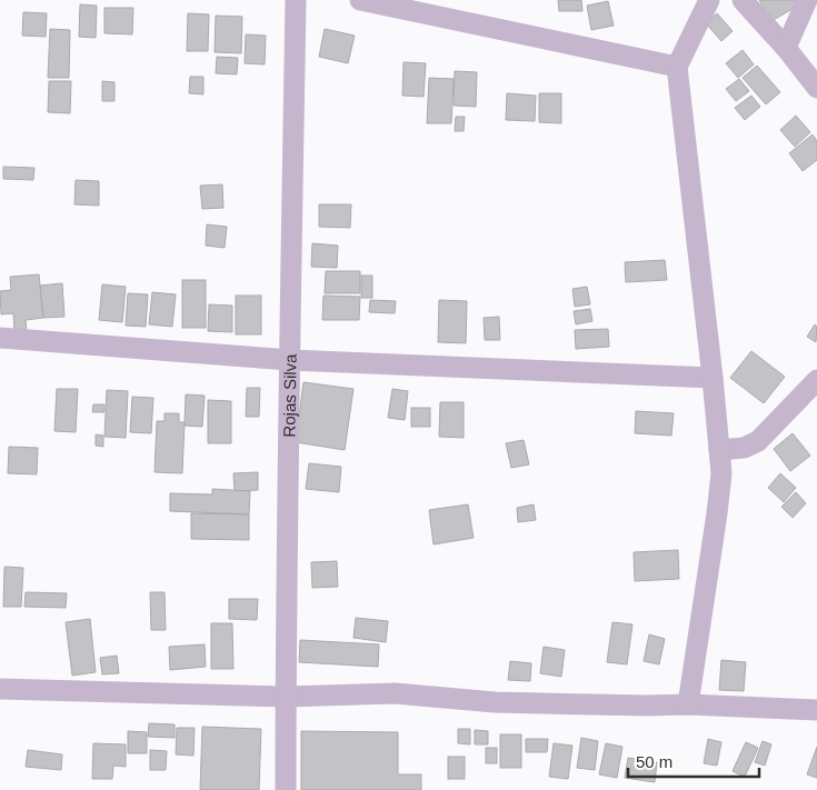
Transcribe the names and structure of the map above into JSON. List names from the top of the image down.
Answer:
{
  "streets": {
    "street": ["Rojas Silva"]
  },
  "scale_bar": "50 m"
}
